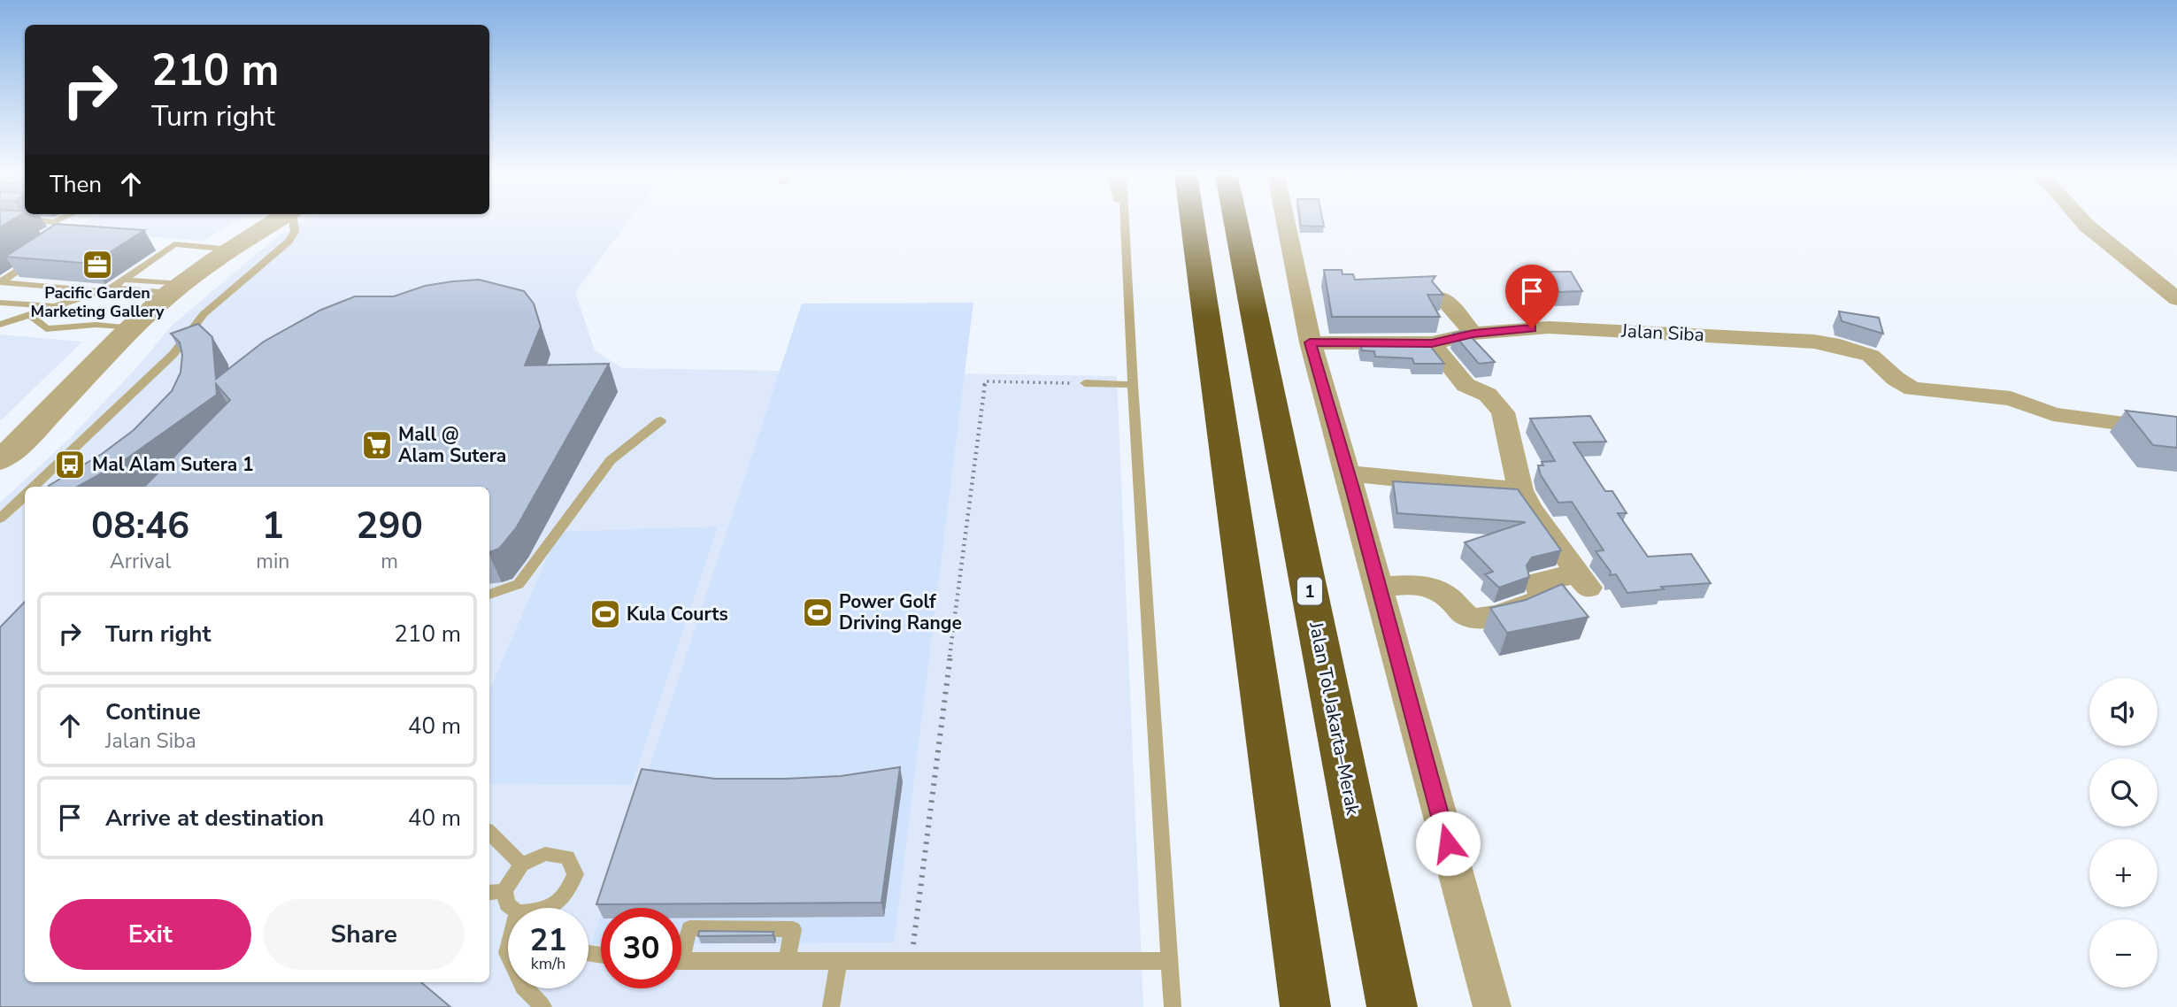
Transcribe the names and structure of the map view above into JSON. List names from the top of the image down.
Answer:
{
  "streets": {
    "highway": ["1", "Jalan Tol Jakarta–Merak"],
    "street": ["Jalan Siba"]
  },
  "places": {
    "office": ["Pacific Garden Marketing Gallery"],
    "supermarket": ["Mall @ Alam Sutera"],
    "bus stop": ["Mal Alam Sutera 1"],
    "sports": ["Power Golf Driving Range", "Kula Courts"]
  },
  "page": {
    "turn": ["210 m", "Turn right"],
    "then": "Then",
    "eta": [
      "08:46",
      "Arrival",
      "1",
      "min",
      "290",
      "m"
    ],
    "list": [
      {
        "name": "Turn right",
        "value": "210 m"
      },
      {
        "name": "Continue",
        "note": "Jalan Siba",
        "value": "40 m"
      },
      {
        "name": "Arrive at destination",
        "value": "40 m"
      }
    ],
    "map_buttons": ["+", "−"],
    "buttons": ["Exit", "Share"],
    "speed": "21 km/h",
    "limit": "30"
  }
}
